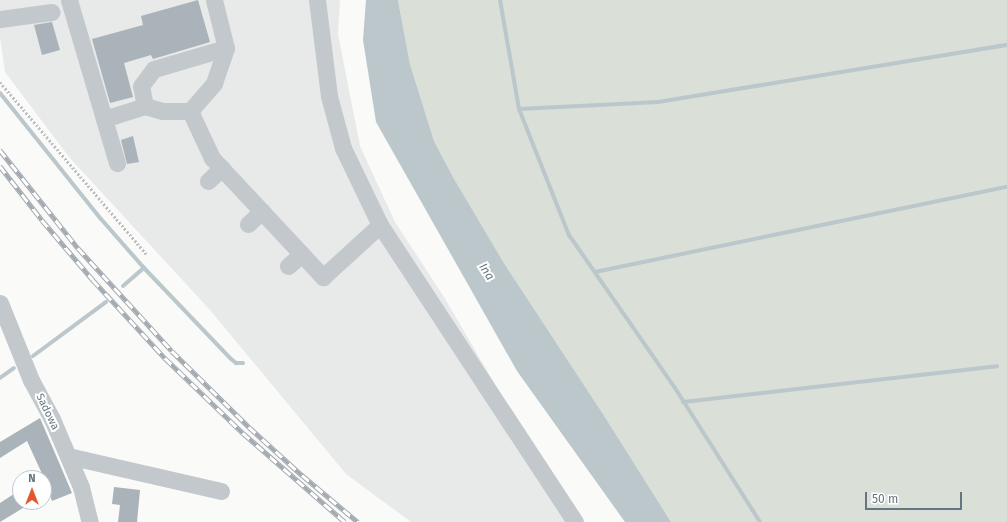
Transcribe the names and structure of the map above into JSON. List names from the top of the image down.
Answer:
{
  "streets": {
    "street": ["Sadowa"]
  },
  "water": ["Ina"],
  "scale_bar": "50 m",
  "north": "top"
}
